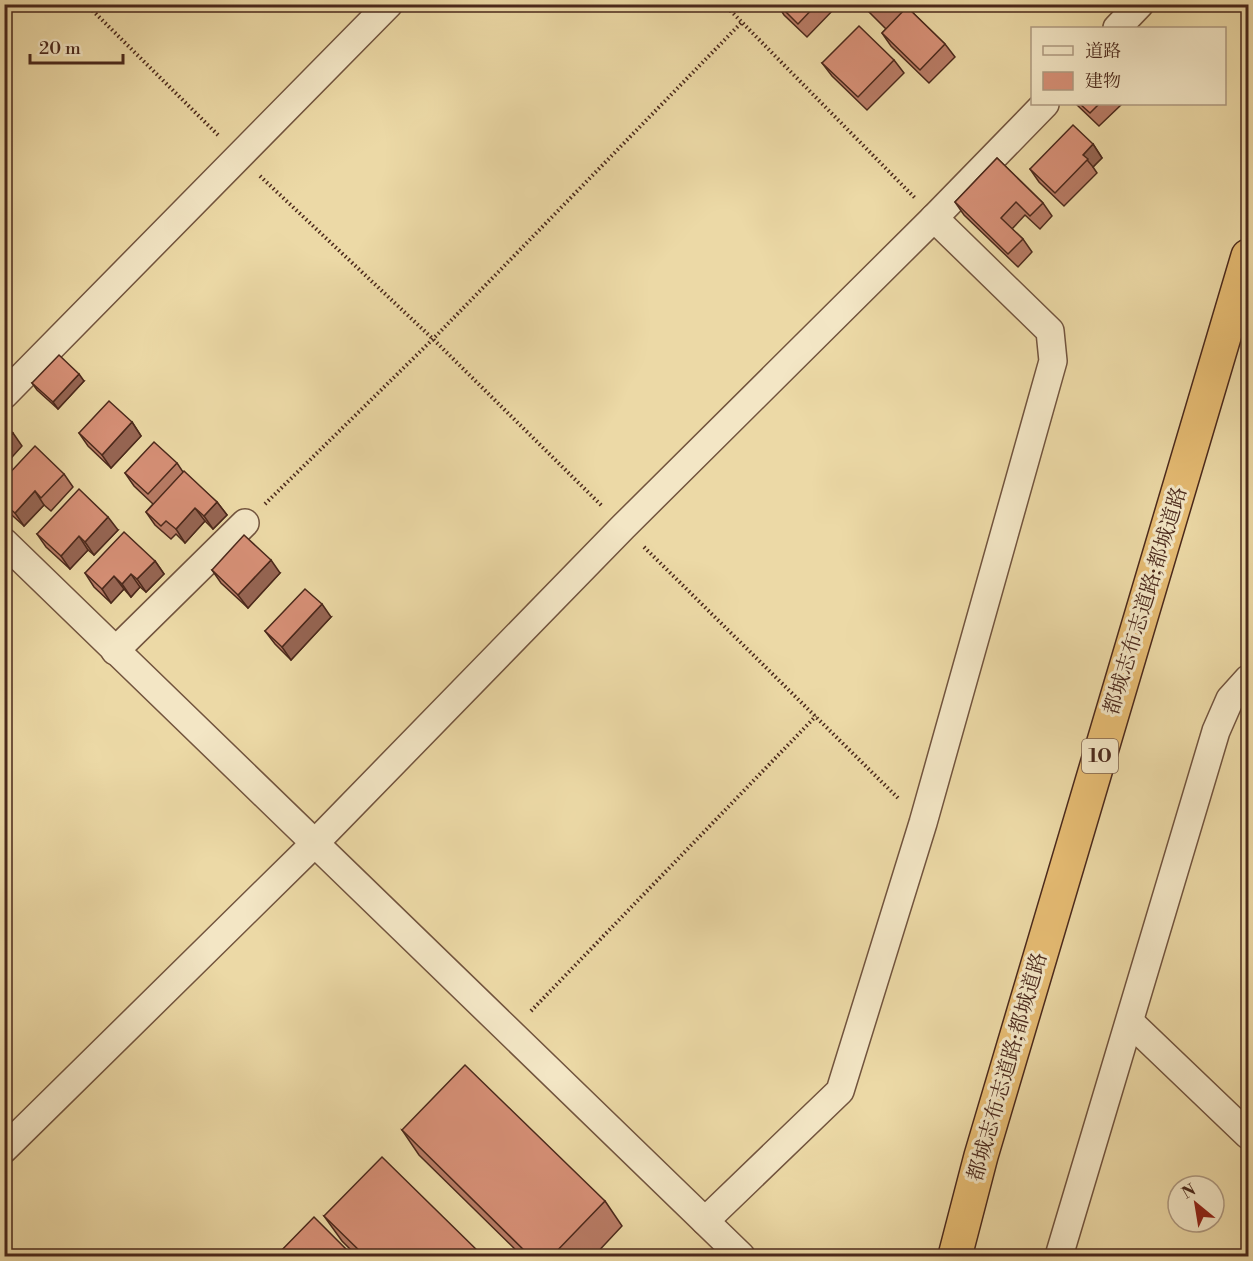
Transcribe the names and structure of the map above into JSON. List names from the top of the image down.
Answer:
{
  "streets": {
    "highway": ["都城志布志道路;都城道路", "10"]
  },
  "legend": ["道路", "建物"],
  "scale_bar": "20 m",
  "north": "top left"
}
